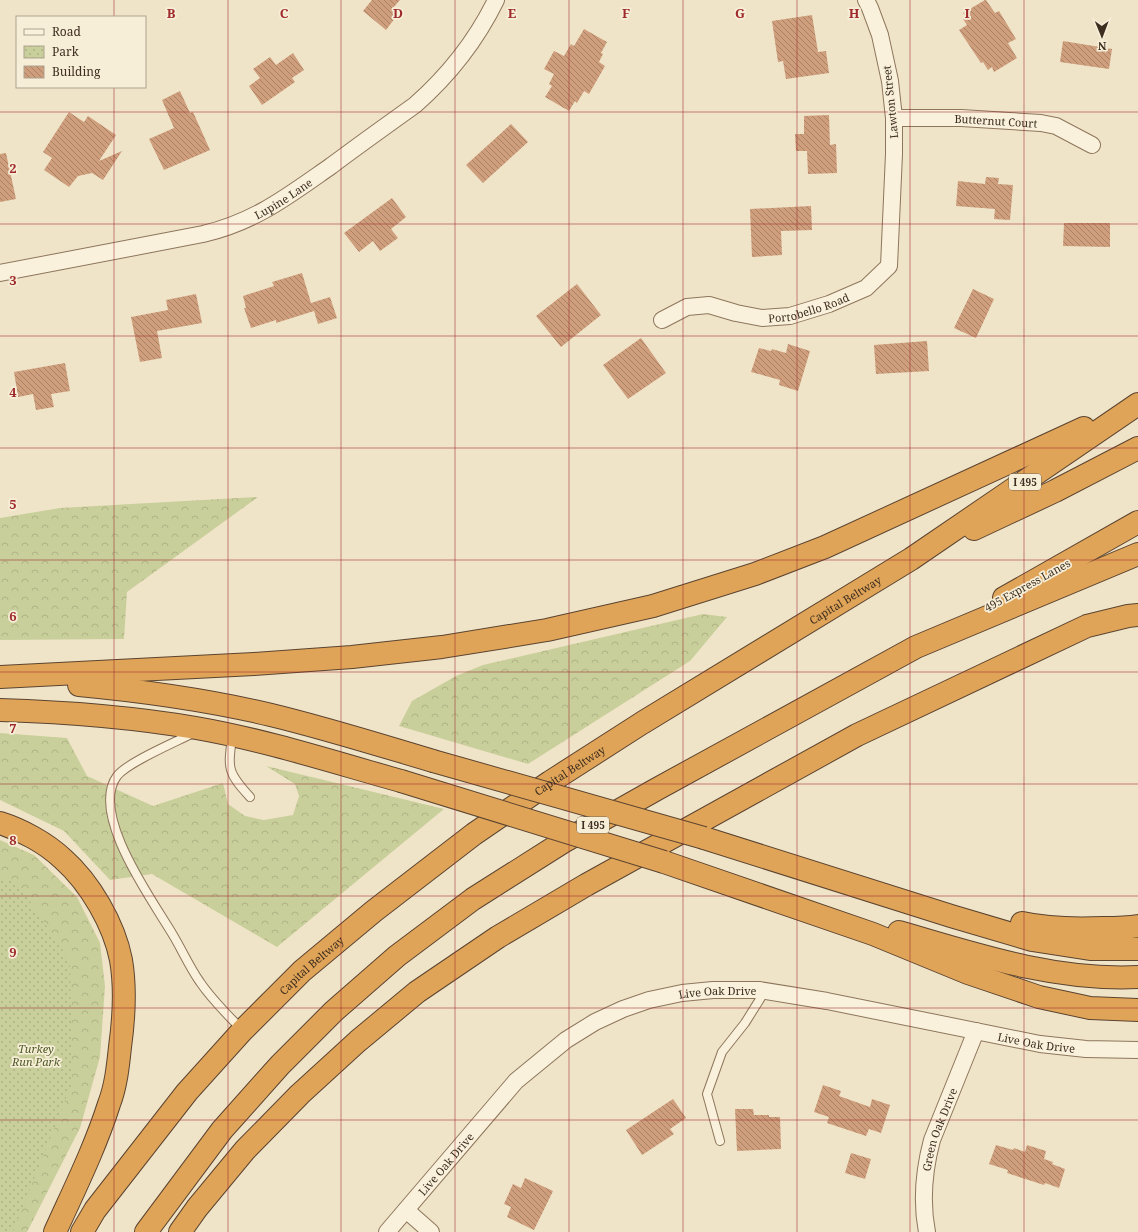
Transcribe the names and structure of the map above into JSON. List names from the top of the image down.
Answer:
{
  "streets": {
    "highway": ["I 495", "495 Express Lanes", "Capital Beltway"],
    "street": [
      "Lawton Street",
      "Butternut Court",
      "Lupine Lane",
      "Portobello Road",
      "Live Oak Drive",
      "Green Oak Drive"
    ]
  },
  "crossings": [
    ["Lawton Street", "Butternut Court"],
    ["Lawton Street", "Portobello Road"],
    ["I 495", "495 Express Lanes"],
    ["Live Oak Drive", "Green Oak Drive"]
  ],
  "parks": ["Turkey Run Park"],
  "legend": ["Road", "Park", "Building"],
  "north": "bottom",
  "grid": {
    "columns": [
      "B",
      "C",
      "D",
      "E",
      "F",
      "G",
      "H",
      "I"
    ],
    "rows": [
      "2",
      "3",
      "4",
      "5",
      "6",
      "7",
      "8",
      "9"
    ]
  }
}
